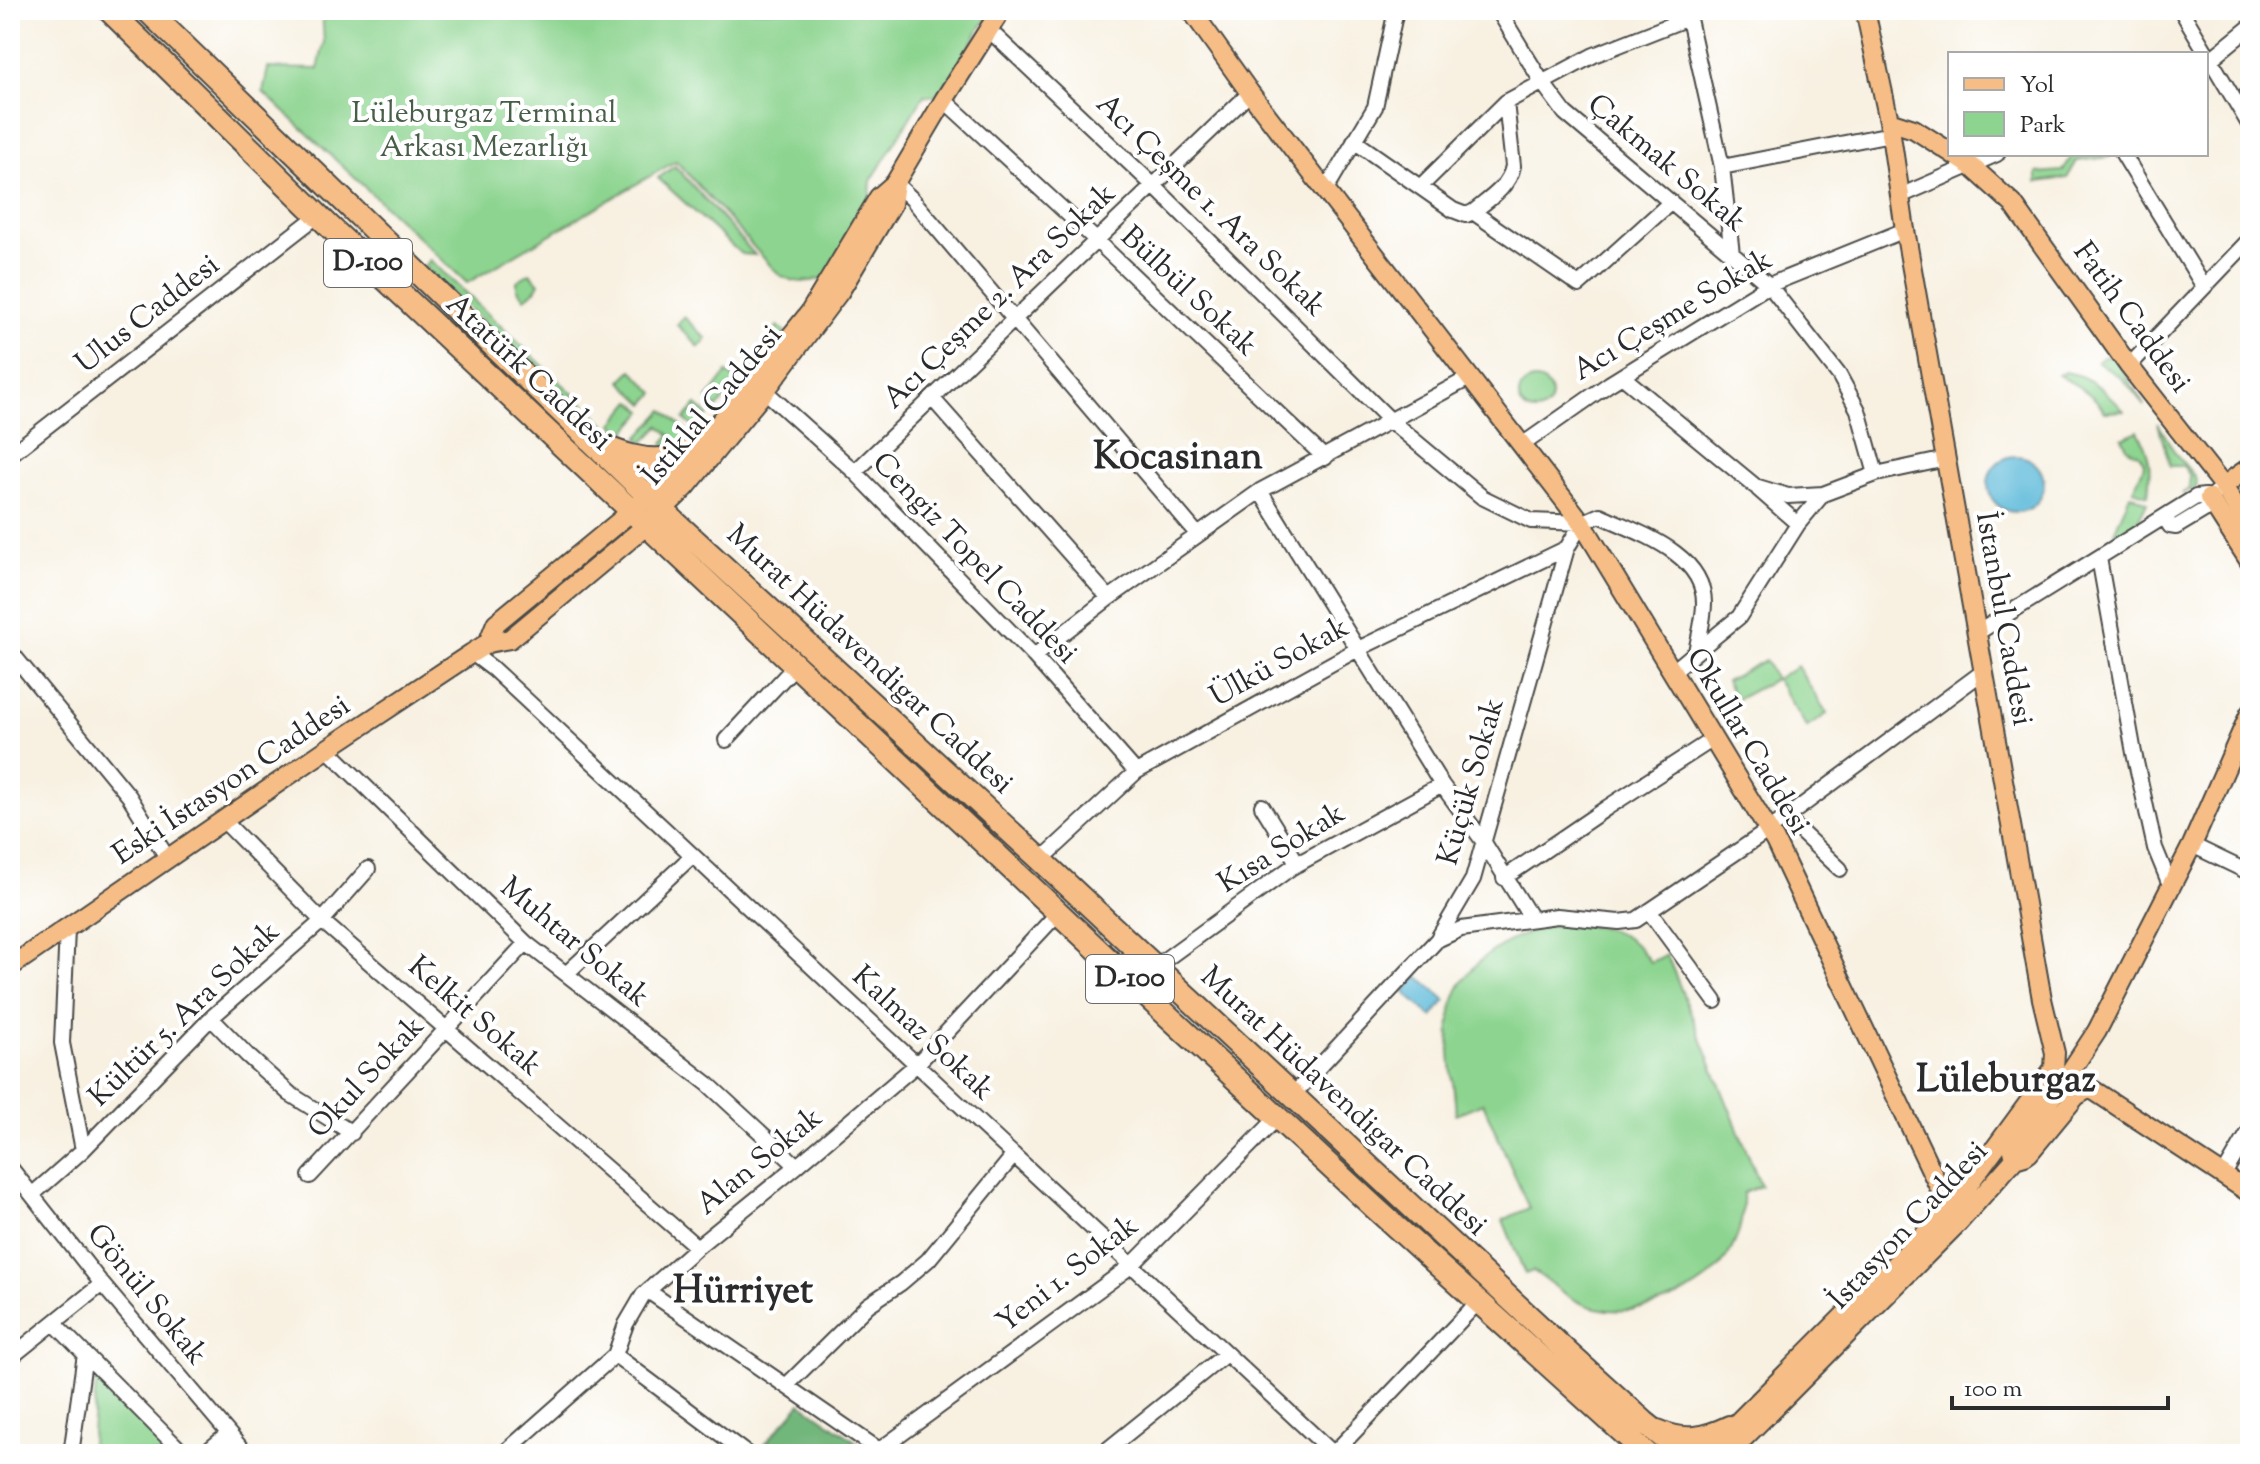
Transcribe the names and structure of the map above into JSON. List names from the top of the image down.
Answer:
{
  "streets": {
    "highway": ["D-100", "Atatürk Caddesi", "Murat Hüdavendigar Caddesi"],
    "main road": [
      "Fatih Caddesi",
      "İstiklal Caddesi",
      "İstanbul Caddesi",
      "Okullar Caddesi",
      "Eski İstasyon Caddesi",
      "İstasyon Caddesi"
    ],
    "street": [
      "Çakmak Sokak",
      "Acı Çeşme 1. Ara Sokak",
      "Bülbül Sokak",
      "Acı Çeşme 2. Ara Sokak",
      "Ulus Caddesi",
      "Acı Çeşme Sokak",
      "Cengiz Topel Caddesi",
      "Ülkü Sokak",
      "Küçük Sokak",
      "Kısa Sokak",
      "Muhtar Sokak",
      "Kültür 5. Ara Sokak",
      "Kelkit Sokak",
      "Kalmaz Sokak",
      "Okul Sokak",
      "Alan Sokak",
      "Yeni 1. Sokak",
      "Gönül Sokak"
    ]
  },
  "crossings": [
    ["Çakmak Sokak", "Acı Çeşme Sokak"],
    ["Acı Çeşme 1. Ara Sokak", "Acı Çeşme 2. Ara Sokak"],
    ["Acı Çeşme 1. Ara Sokak", "İstiklal Caddesi"],
    ["Acı Çeşme 1. Ara Sokak", "Okullar Caddesi"],
    ["Acı Çeşme 1. Ara Sokak", "Küçük Sokak"],
    ["Bülbül Sokak", "Acı Çeşme 2. Ara Sokak"],
    ["Bülbül Sokak", "İstiklal Caddesi"],
    ["Acı Çeşme 2. Ara Sokak", "Cengiz Topel Caddesi"],
    ["Ulus Caddesi", "Atatürk Caddesi"],
    ["Acı Çeşme Sokak", "İstanbul Caddesi"],
    ["Acı Çeşme Sokak", "Okullar Caddesi"],
    ["Fatih Caddesi", "İstanbul Caddesi"],
    ["Atatürk Caddesi", "İstiklal Caddesi"],
    ["Atatürk Caddesi", "Murat Hüdavendigar Caddesi"],
    ["Atatürk Caddesi", "Eski İstasyon Caddesi"],
    ["İstiklal Caddesi", "Cengiz Topel Caddesi"],
    ["İstiklal Caddesi", "Murat Hüdavendigar Caddesi"],
    ["İstiklal Caddesi", "Eski İstasyon Caddesi"],
    ["Cengiz Topel Caddesi", "Ülkü Sokak"],
    ["İstanbul Caddesi", "Okullar Caddesi"],
    ["İstanbul Caddesi", "İstasyon Caddesi"],
    ["Murat Hüdavendigar Caddesi", "Ülkü Sokak"],
    ["Murat Hüdavendigar Caddesi", "Eski İstasyon Caddesi"],
    ["Murat Hüdavendigar Caddesi", "Küçük Sokak"],
    ["Murat Hüdavendigar Caddesi", "Kısa Sokak"],
    ["Murat Hüdavendigar Caddesi", "Alan Sokak"],
    ["Murat Hüdavendigar Caddesi", "Yeni 1. Sokak"],
    ["Ülkü Sokak", "Küçük Sokak"],
    ["Okullar Caddesi", "Küçük Sokak"],
    ["Okullar Caddesi", "İstasyon Caddesi"],
    ["Eski İstasyon Caddesi", "Muhtar Sokak"],
    ["Eski İstasyon Caddesi", "Kelkit Sokak"],
    ["Eski İstasyon Caddesi", "Kalmaz Sokak"],
    ["Muhtar Sokak", "Okul Sokak"],
    ["Muhtar Sokak", "Alan Sokak"],
    ["Kültür 5. Ara Sokak", "Kelkit Sokak"],
    ["Kültür 5. Ara Sokak", "Gönül Sokak"],
    ["Kelkit Sokak", "Okul Sokak"],
    ["Kelkit Sokak", "Alan Sokak"],
    ["Kalmaz Sokak", "Alan Sokak"],
    ["Kalmaz Sokak", "Yeni 1. Sokak"]
  ],
  "districts": ["Kocasinan", "Lüleburgaz", "Hürriyet"],
  "parks": ["Lüleburgaz Terminal Arkası Mezarlığı"],
  "legend": ["Yol", "Park"],
  "scale_bar": "100 m"
}
